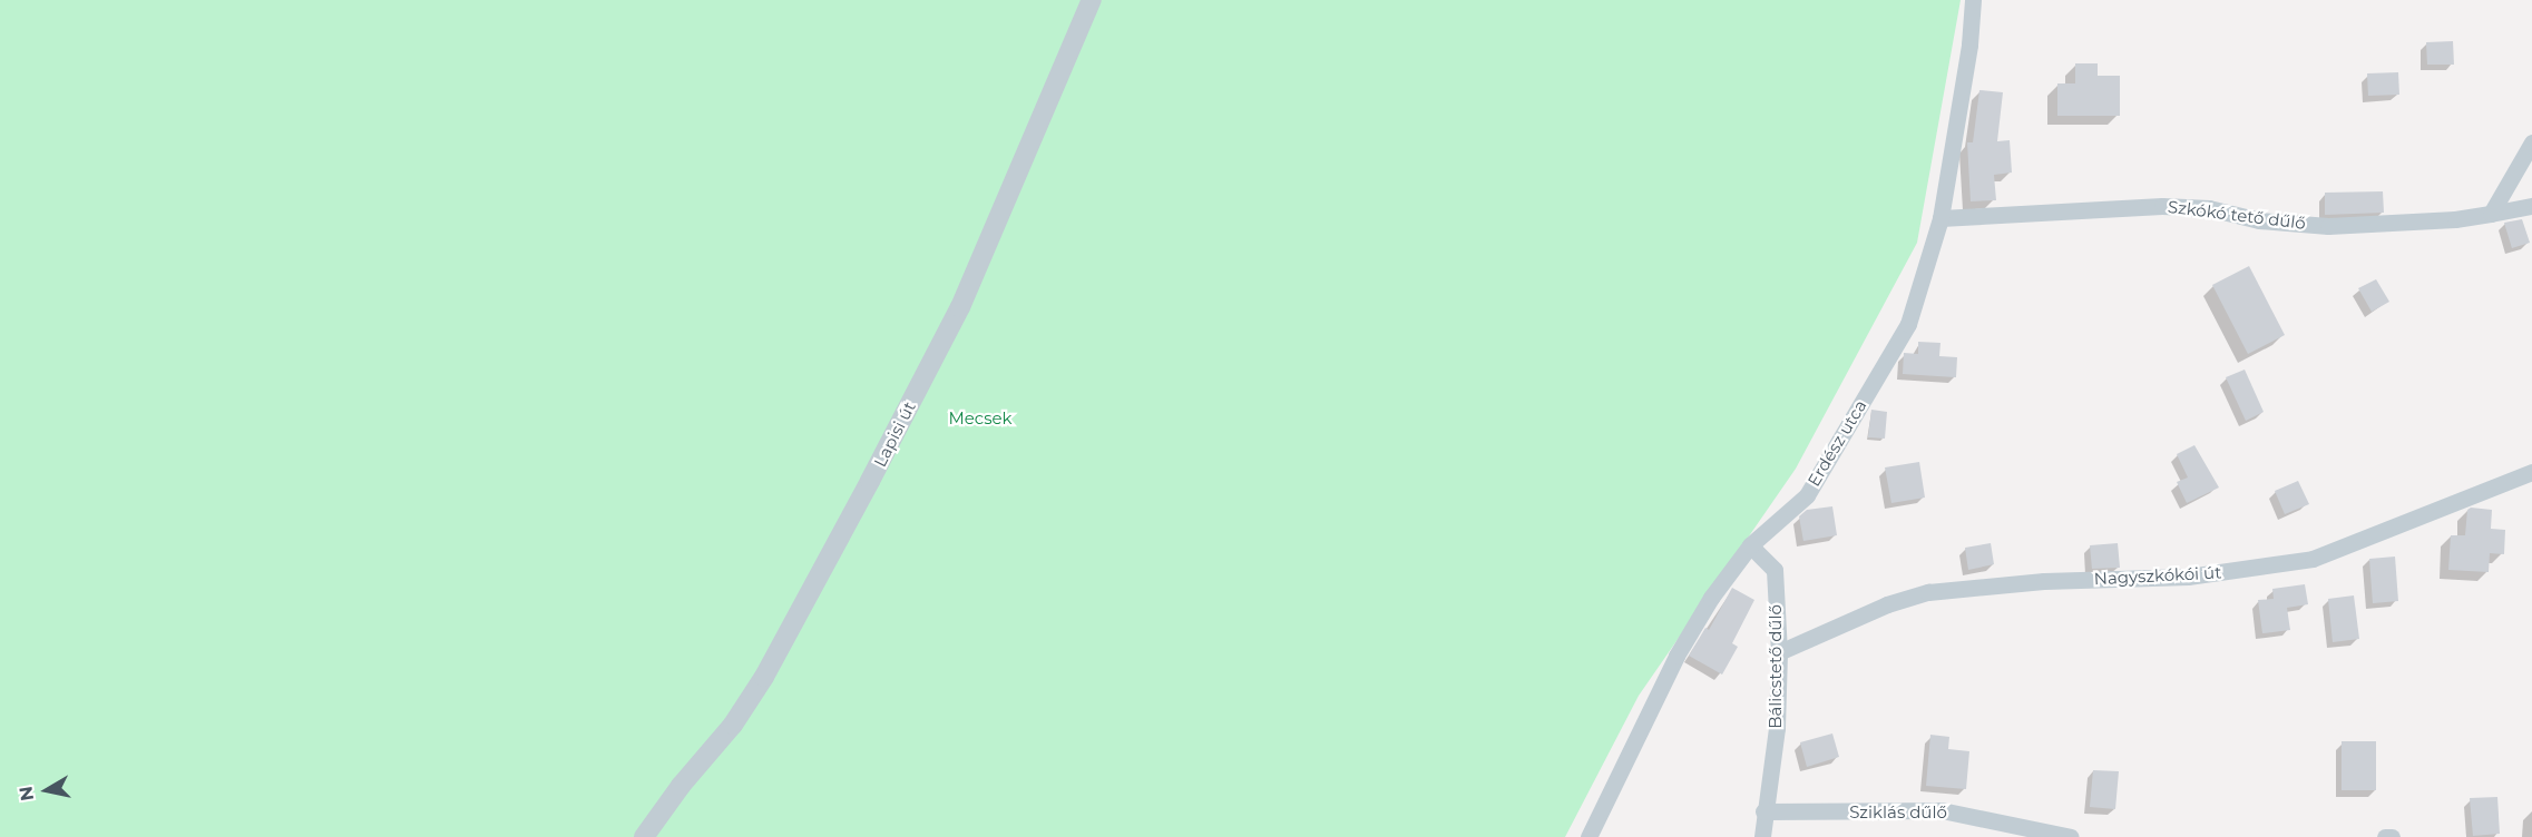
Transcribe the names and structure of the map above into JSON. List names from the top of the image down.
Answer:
{
  "streets": {
    "street": [
      "Szkókó tető dűlő",
      "Lapisi út",
      "Erdész utca",
      "Nagyszkókói út",
      "Bálicstető dűlő",
      "Sziklás dűlő"
    ]
  },
  "crossings": [
    ["Szkókó tető dűlő", "Erdész utca"],
    ["Erdész utca", "Bálicstető dűlő"],
    ["Nagyszkókói út", "Bálicstető dűlő"],
    ["Bálicstető dűlő", "Sziklás dűlő"]
  ],
  "parks": ["Mecsek"],
  "north": "left"
}
